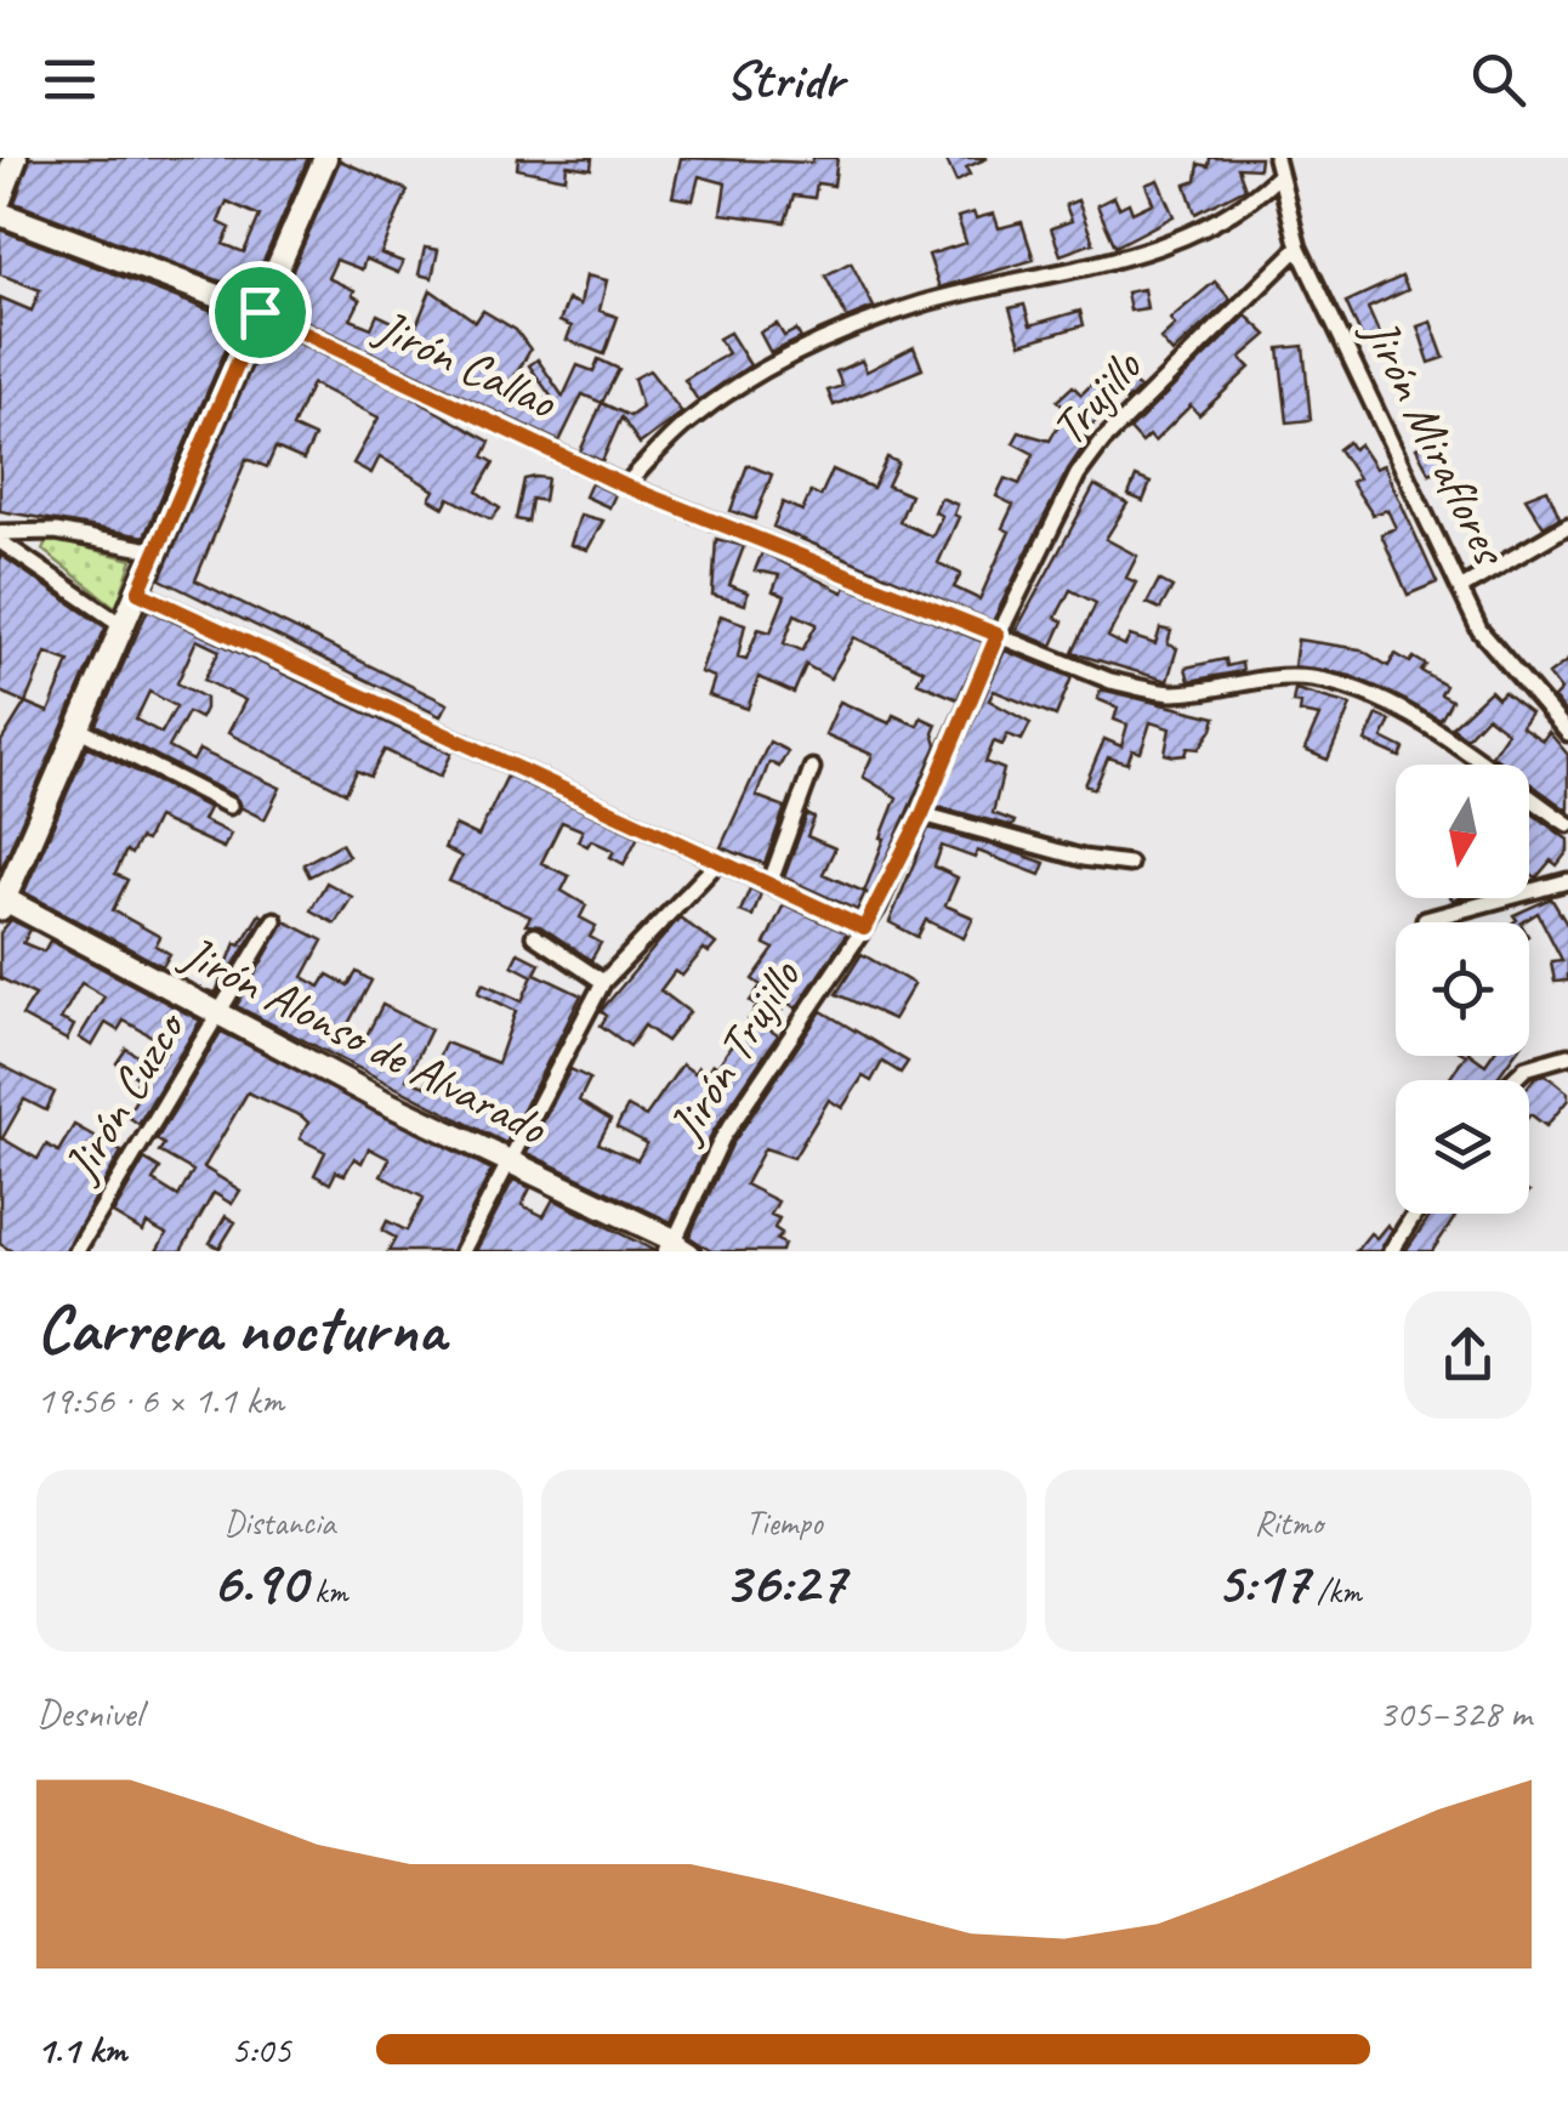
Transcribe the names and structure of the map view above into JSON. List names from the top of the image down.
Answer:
{
  "streets": {
    "street": [
      "Jirón Callao",
      "Trujillo",
      "Jirón Miraflores",
      "Jirón Alonso de Alvarado",
      "Jirón Trujillo",
      "Jirón Cuzco"
    ]
  },
  "crossings": [
    ["Jirón Callao", "Trujillo"],
    ["Jirón Callao", "Jirón Trujillo"],
    ["Trujillo", "Jirón Miraflores"],
    ["Trujillo", "Jirón Trujillo"],
    ["Jirón Alonso de Alvarado", "Jirón Trujillo"],
    ["Jirón Alonso de Alvarado", "Jirón Cuzco"]
  ],
  "north": "bottom",
  "page": {
    "header": "Stridr",
    "heading": ["Carrera nocturna", "19:56 · 6 × 1.1 km"],
    "stats": [
      ["Distancia", "6.90 km"],
      ["Tiempo", "36:27"],
      ["Ritmo", "5:17 /km"]
    ],
    "chart": ["Desnivel", "305–328 m"],
    "list": [
      {
        "name": "1.1 km",
        "note": "5:05"
      }
    ]
  }
}
